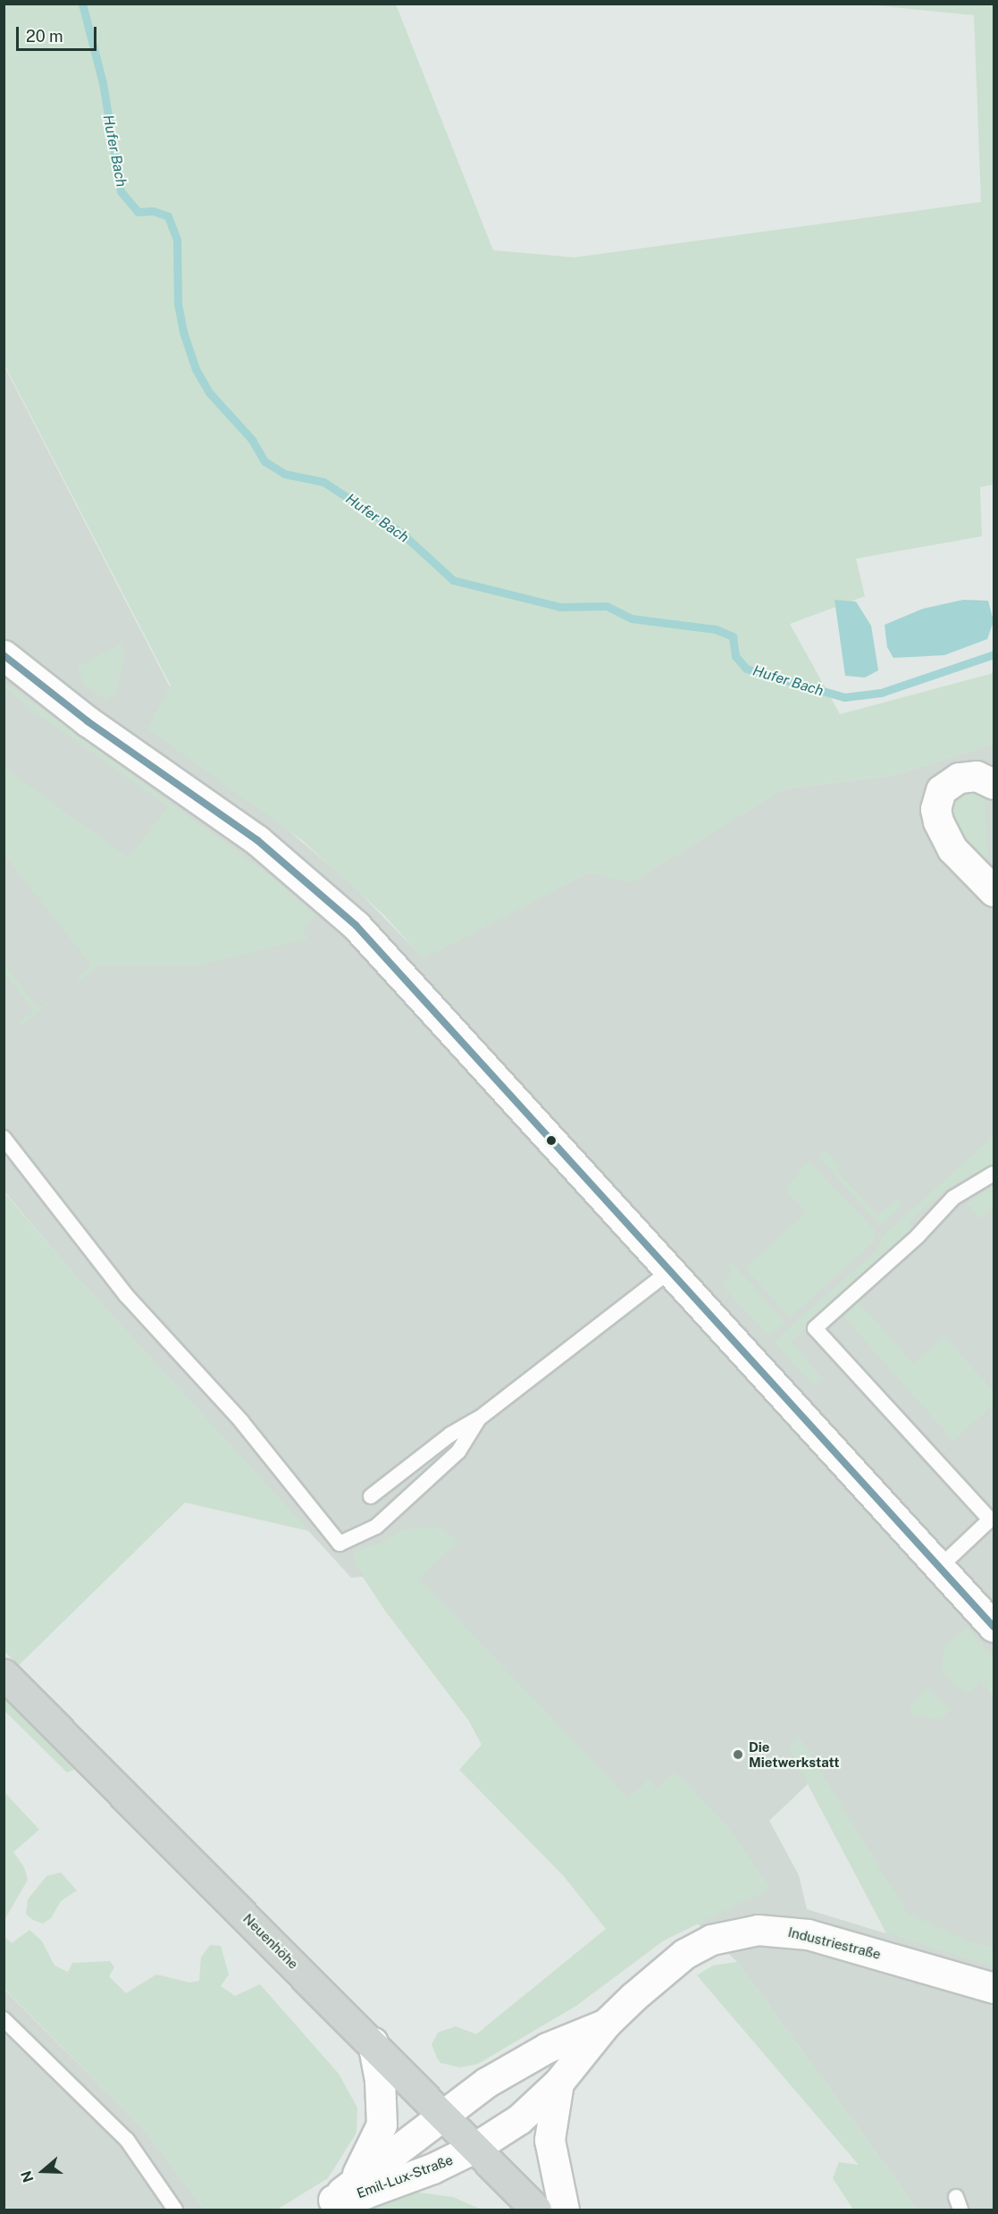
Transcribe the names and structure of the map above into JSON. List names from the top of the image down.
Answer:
{
  "streets": {
    "main road": ["Neuenhöhe"],
    "street": ["Industriestraße", "Emil-Lux-Straße"]
  },
  "crossings": [
    ["Neuenhöhe", "Industriestraße"],
    ["Neuenhöhe", "Emil-Lux-Straße"],
    ["Industriestraße", "Emil-Lux-Straße"]
  ],
  "water": ["Hufer Bach"],
  "places": ["Die Mietwerkstatt"],
  "scale_bar": "20 m",
  "north": "left"
}
